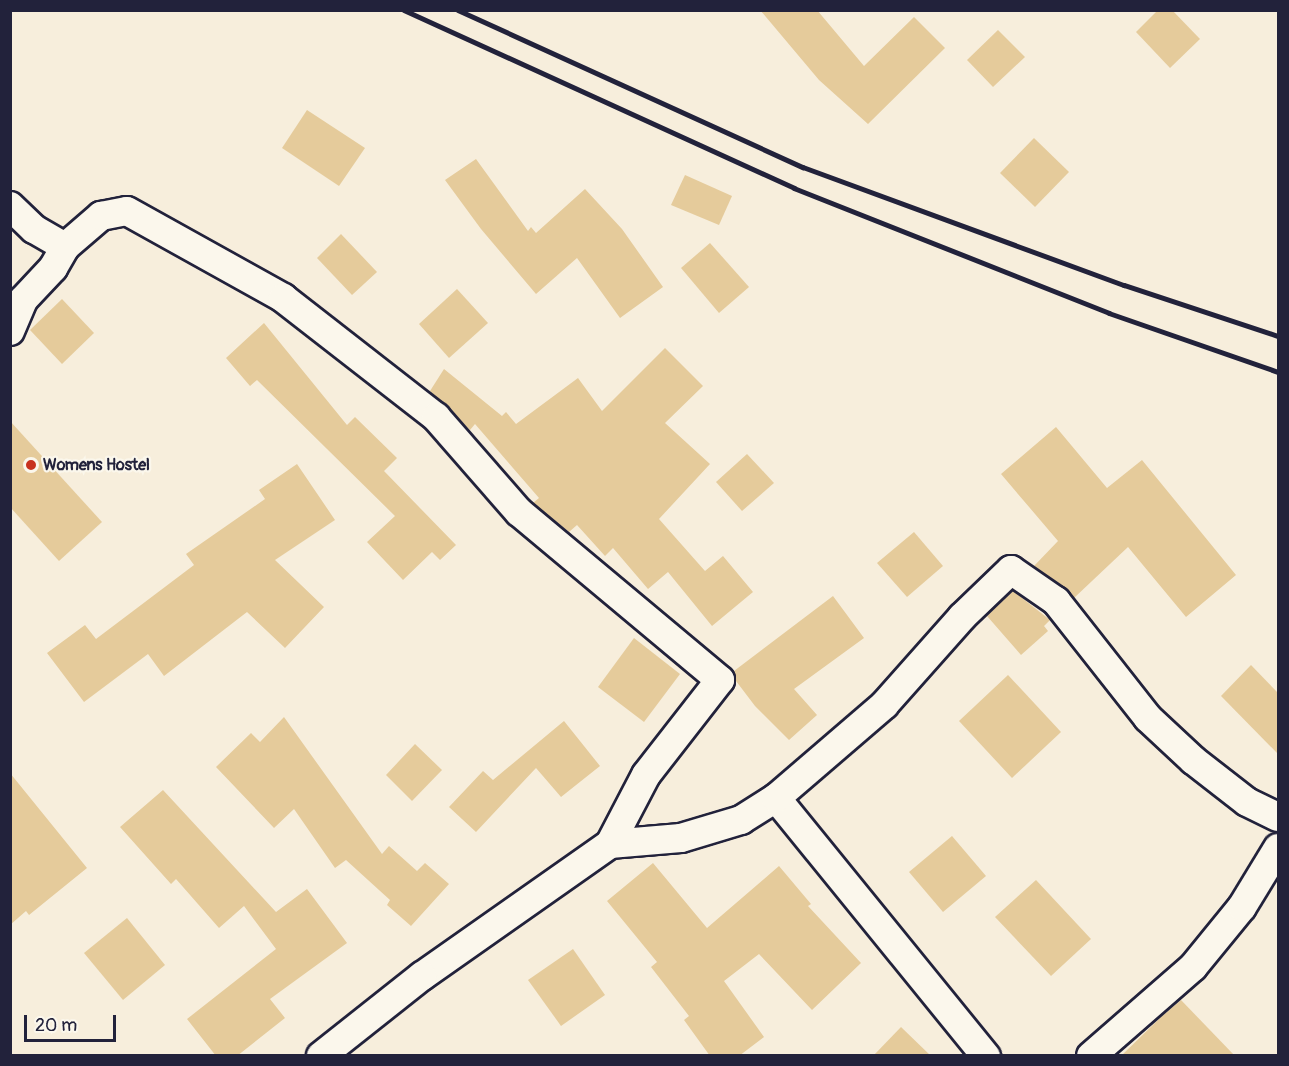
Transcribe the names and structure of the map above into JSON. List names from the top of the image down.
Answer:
{
  "places": ["Womens Hostel"],
  "scale_bar": "20 m"
}
